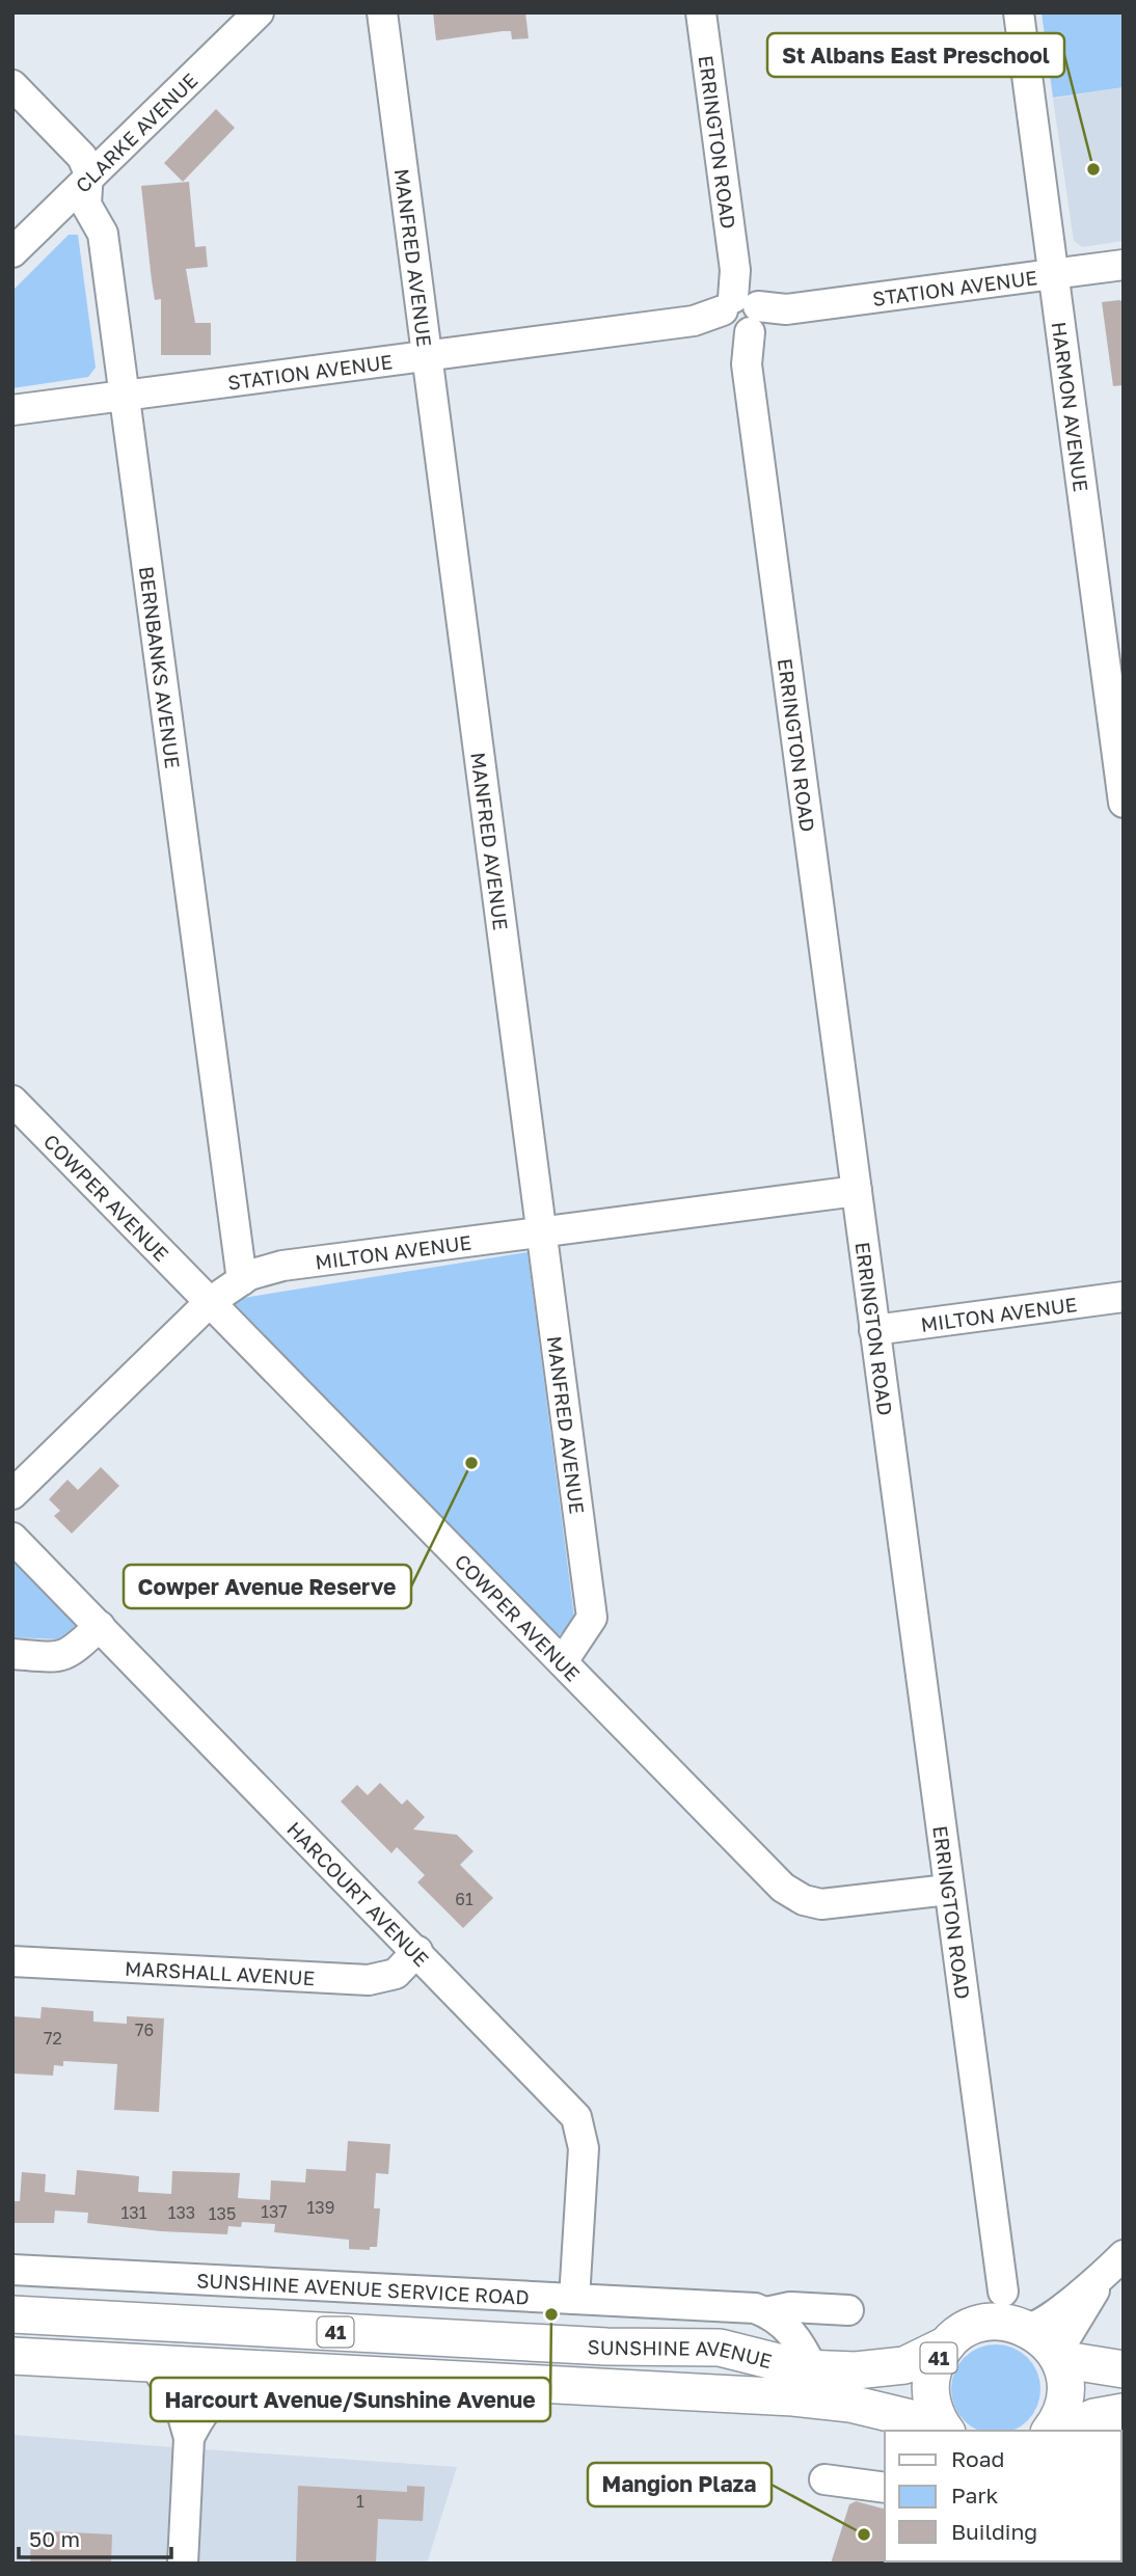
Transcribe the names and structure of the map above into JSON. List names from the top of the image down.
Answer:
{
  "streets": {
    "main road": ["41", "SUNSHINE AVENUE"],
    "street": [
      "CLARKE AVENUE",
      "ERRINGTON ROAD",
      "MANFRED AVENUE",
      "STATION AVENUE",
      "HARMON AVENUE",
      "BERNBANKS AVENUE",
      "COWPER AVENUE",
      "MILTON AVENUE",
      "HARCOURT AVENUE",
      "MARSHALL AVENUE",
      "SUNSHINE AVENUE SERVICE ROAD"
    ]
  },
  "crossings": [
    ["CLARKE AVENUE", "BERNBANKS AVENUE"],
    ["ERRINGTON ROAD", "STATION AVENUE"],
    ["ERRINGTON ROAD", "COWPER AVENUE"],
    ["ERRINGTON ROAD", "MILTON AVENUE"],
    ["MANFRED AVENUE", "STATION AVENUE"],
    ["MANFRED AVENUE", "COWPER AVENUE"],
    ["MANFRED AVENUE", "MILTON AVENUE"],
    ["STATION AVENUE", "HARMON AVENUE"],
    ["STATION AVENUE", "BERNBANKS AVENUE"],
    ["BERNBANKS AVENUE", "MILTON AVENUE"],
    ["COWPER AVENUE", "MILTON AVENUE"],
    ["HARCOURT AVENUE", "MARSHALL AVENUE"],
    ["HARCOURT AVENUE", "SUNSHINE AVENUE SERVICE ROAD"],
    ["SUNSHINE AVENUE SERVICE ROAD", "SUNSHINE AVENUE"],
    ["41", "SUNSHINE AVENUE"]
  ],
  "places": [
    "St Albans East Preschool",
    "Cowper Avenue Reserve",
    "Harcourt Avenue/Sunshine Avenue",
    "Mangion Plaza"
  ],
  "house_numbers": [
    "61",
    "76",
    "72",
    "139",
    "137",
    "131",
    "133",
    "135",
    "1"
  ],
  "legend": ["Road", "Park", "Building"],
  "scale_bar": "50 m"
}
